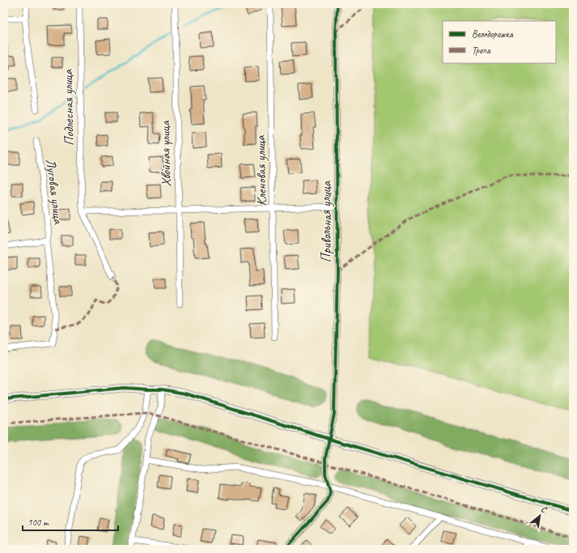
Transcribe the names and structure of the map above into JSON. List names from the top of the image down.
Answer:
{
  "streets": {
    "street": [
      "Подлесная улица",
      "Хвойная улица",
      "Кленовая улица",
      "Луговая улица",
      "Привольная улица"
    ]
  },
  "legend": ["Велодорожка", "Тропа"],
  "scale_bar": "100 m",
  "north": "top right"
}
